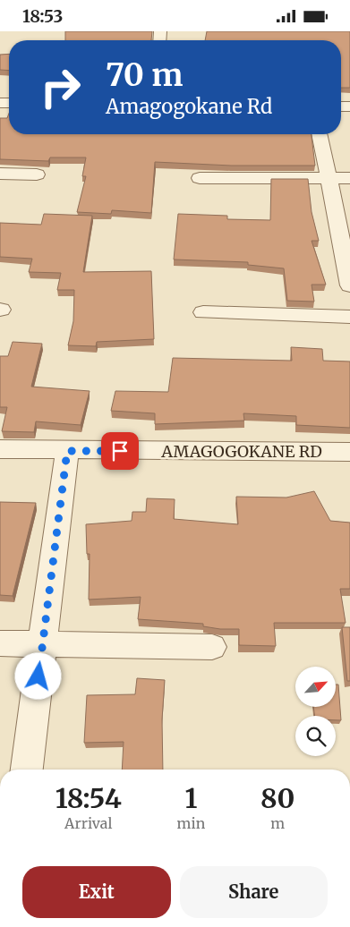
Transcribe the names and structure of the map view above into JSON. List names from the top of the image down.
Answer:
{
  "streets": {
    "street": ["AMAGOGOKANE RD"]
  },
  "north": "top right",
  "page": {
    "status": "18:53",
    "turn": ["70 m", "Amagogokane Rd"],
    "eta": [
      "18:54",
      "Arrival",
      "1",
      "min",
      "80",
      "m"
    ],
    "buttons": ["Exit", "Share"]
  }
}
